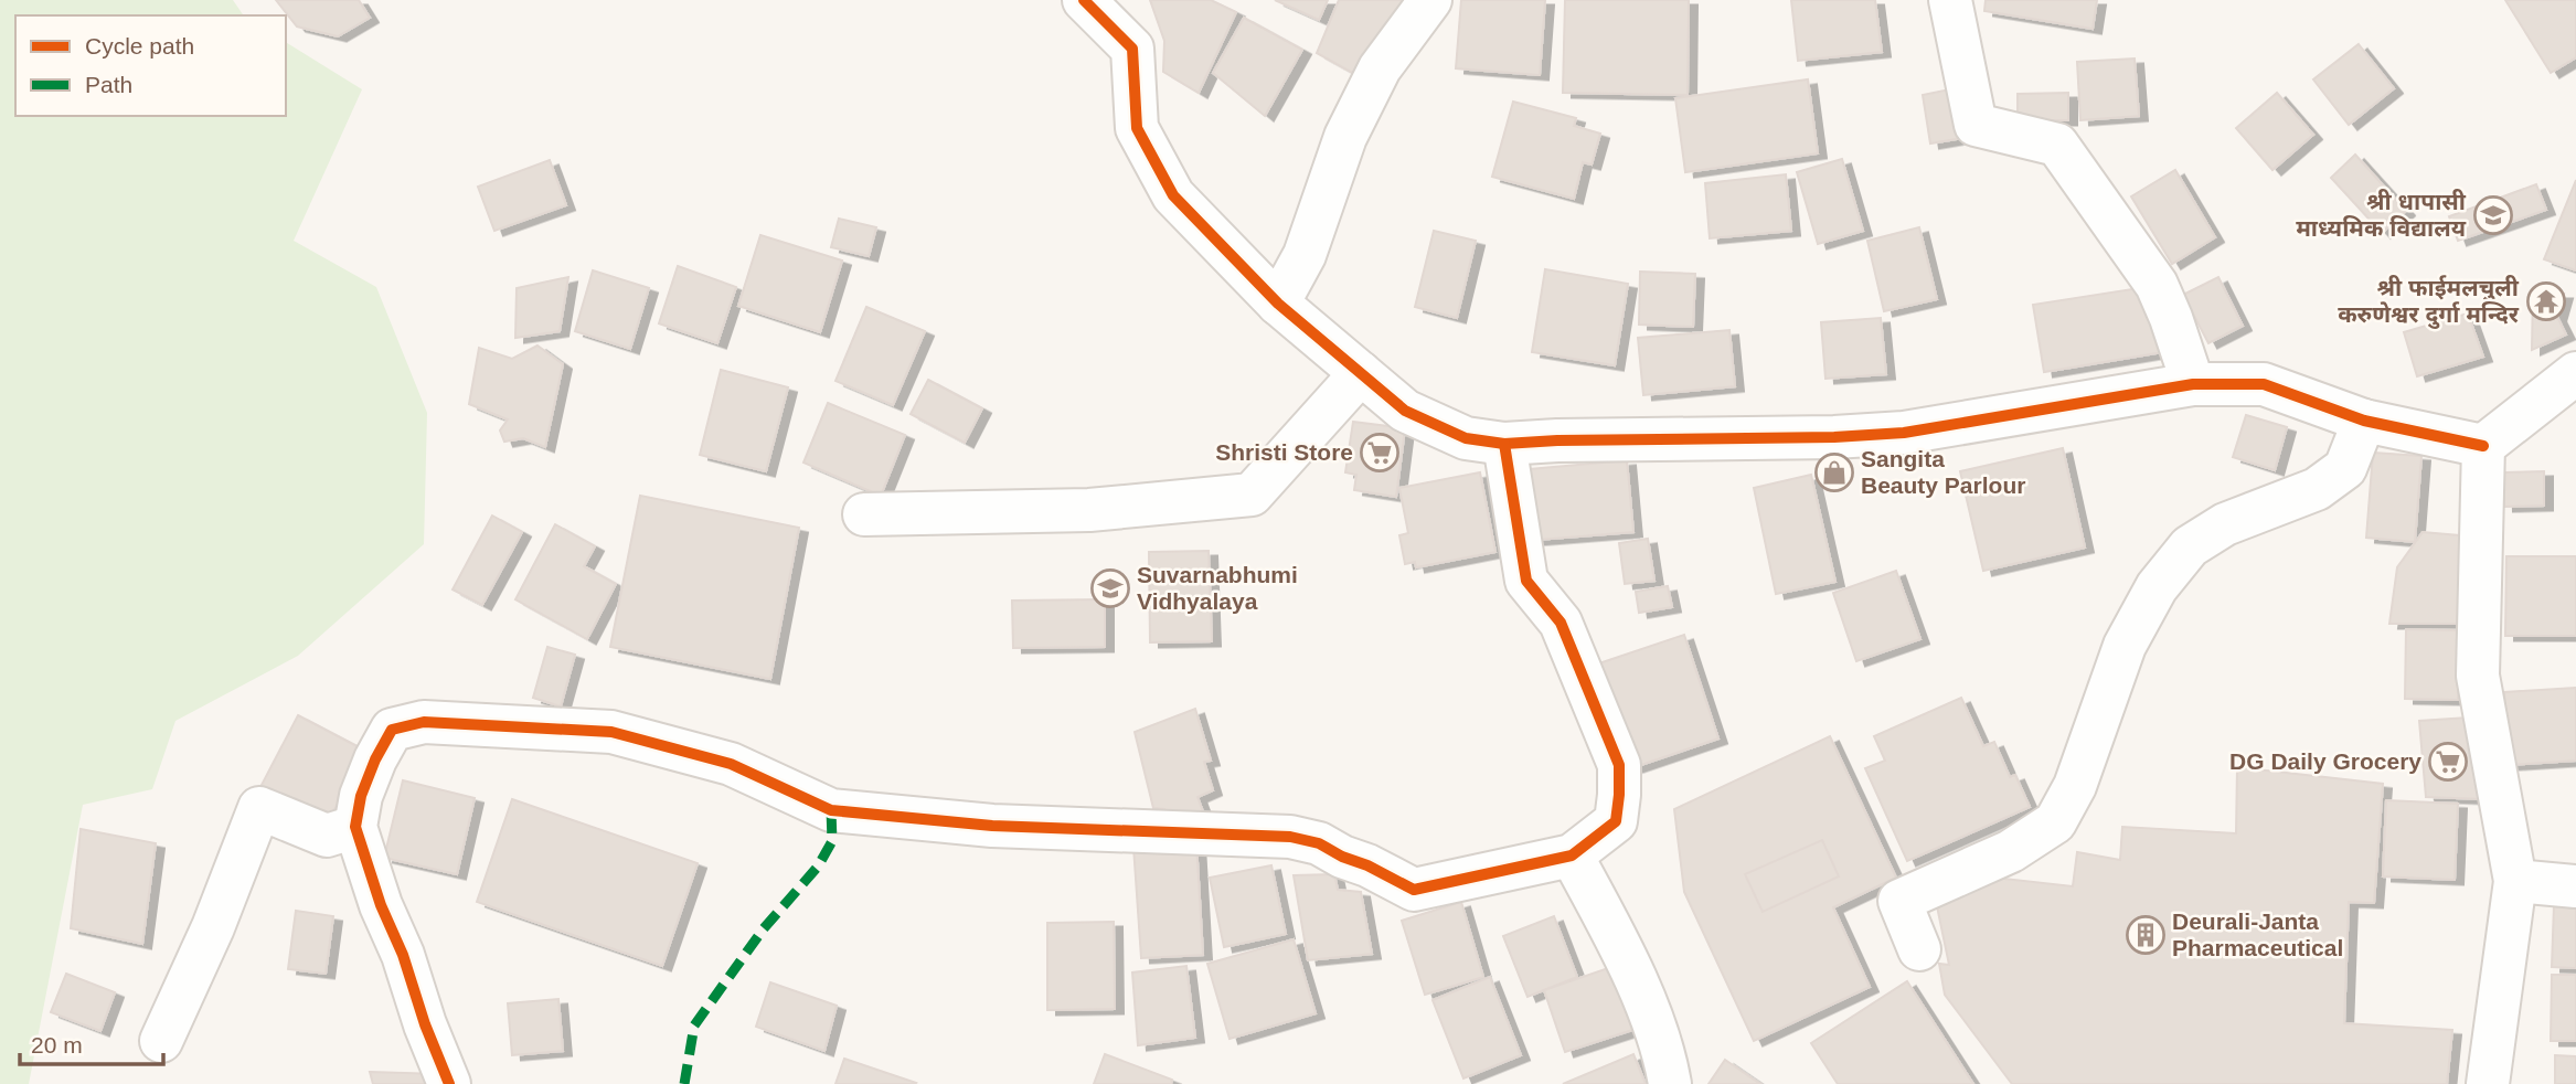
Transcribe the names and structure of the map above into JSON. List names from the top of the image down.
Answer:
{
  "places": {
    "school or university": ["श्री धापासी माध्यमिक विद्यालय", "Suvarnabhumi Vidhyalaya"],
    "temple": ["श्री फाईमलचुली करुणेश्वर दुर्गा मन्दिर"],
    "supermarket": ["Shristi Store", "DG Daily Grocery"],
    "shop": ["Sangita Beauty Parlour"],
    "building": ["Deurali-Janta Pharmaceutical"]
  },
  "legend": ["Cycle path", "Path"],
  "scale_bar": "20 m"
}
